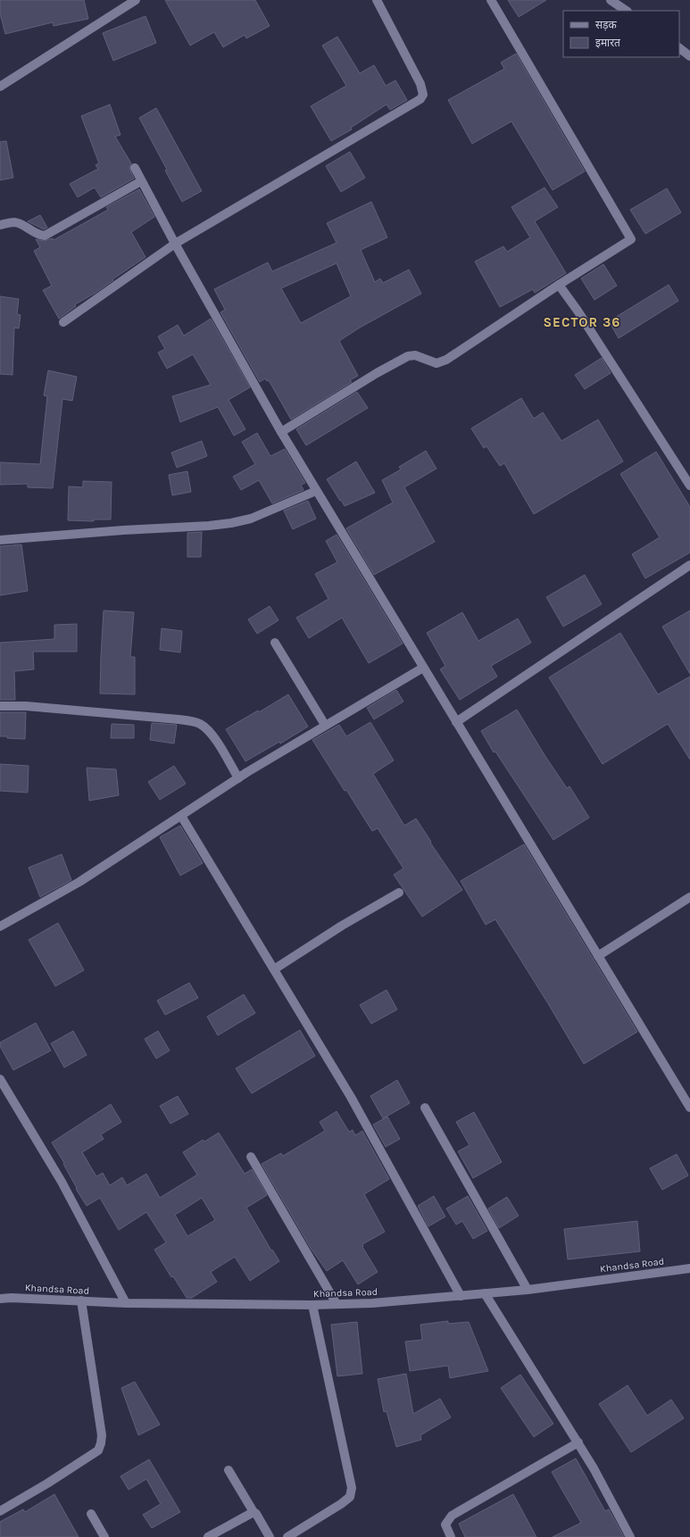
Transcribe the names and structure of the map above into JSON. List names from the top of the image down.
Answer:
{
  "streets": {
    "street": ["Khandsa Road"]
  },
  "districts": ["SECTOR 36"],
  "legend": ["सड़क", "इमारत"]
}
